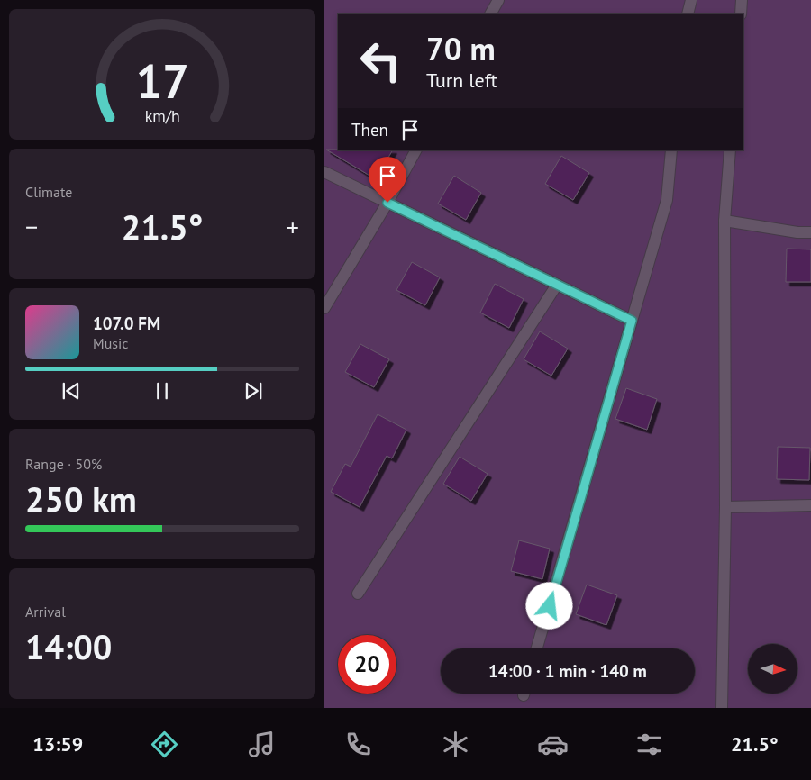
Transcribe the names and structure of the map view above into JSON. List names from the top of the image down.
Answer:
{
  "north": "right",
  "page": {
    "turn": ["70 m", "Turn left"],
    "then": "Then",
    "tile": [
      "Climate",
      ["Range · 50%", "250 km"],
      ["Arrival", "14:00"]
    ],
    "heat": ["−", "21.5°", "+"],
    "song": ["107.0 FM", "Music"],
    "limit": "20",
    "trip": "14:00 · 1 min · 140 m",
    "tabs": ["13:59", "21.5°"],
    "gauge": ["17", "km/h"]
  }
}
